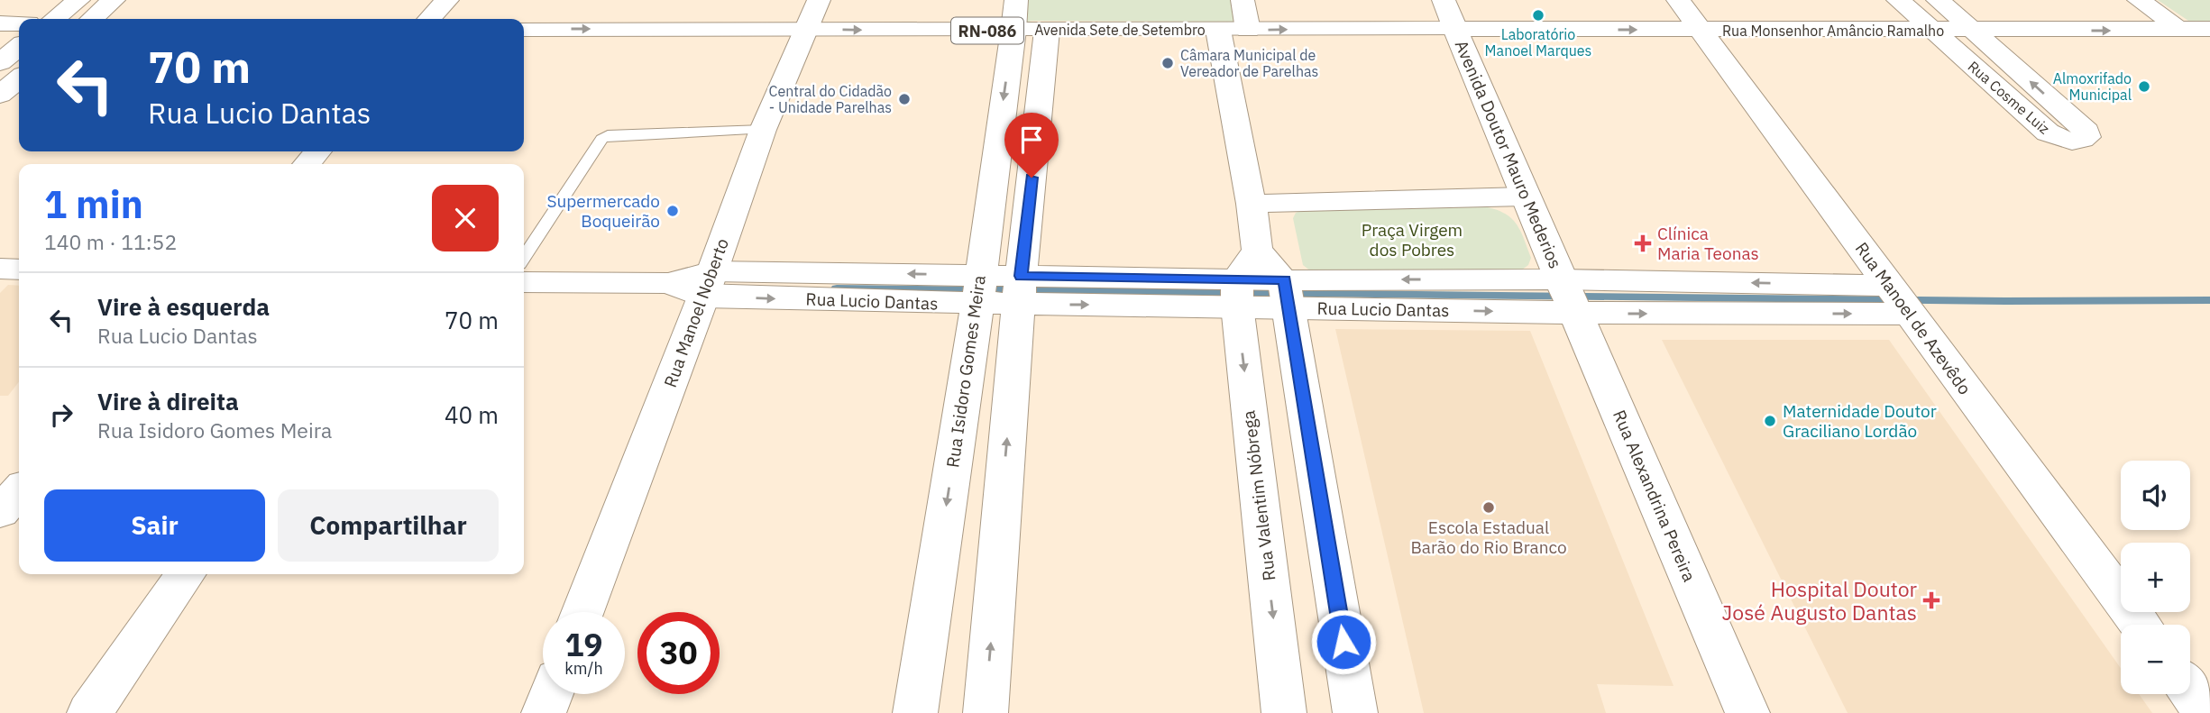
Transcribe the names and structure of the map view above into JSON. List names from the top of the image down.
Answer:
{
  "streets": {
    "street": [
      "Avenida Sete de Setembro",
      "RN-086",
      "Rua Monsenhor Amâncio Ramalho",
      "Rua Cosme Luiz",
      "Avenida Doutor Mauro Mederios",
      "Rua Lucio Dantas",
      "Rua Manoel Noberto",
      "Rua Manoel de Azevêdo",
      "Rua Isidoro Gomes Meira",
      "Rua Valentim Nóbrega",
      "Rua Alexandrina Pereira"
    ]
  },
  "crossings": [
    ["Avenida Sete de Setembro", "Rua Monsenhor Amâncio Ramalho"],
    ["Avenida Sete de Setembro", "Avenida Doutor Mauro Mederios"],
    ["Avenida Sete de Setembro", "Rua Manoel Noberto"],
    ["Avenida Sete de Setembro", "Rua Isidoro Gomes Meira"],
    ["Avenida Sete de Setembro", "Rua Valentim Nóbrega"],
    ["Rua Monsenhor Amâncio Ramalho", "Rua Cosme Luiz"],
    ["Rua Monsenhor Amâncio Ramalho", "Avenida Doutor Mauro Mederios"],
    ["Rua Monsenhor Amâncio Ramalho", "Rua Manoel de Azevêdo"],
    ["Avenida Doutor Mauro Mederios", "Rua Lucio Dantas"],
    ["Avenida Doutor Mauro Mederios", "Rua Alexandrina Pereira"],
    ["Rua Lucio Dantas", "Rua Manoel Noberto"],
    ["Rua Lucio Dantas", "Rua Manoel de Azevêdo"],
    ["Rua Lucio Dantas", "Rua Isidoro Gomes Meira"],
    ["Rua Lucio Dantas", "Rua Valentim Nóbrega"],
    ["Rua Lucio Dantas", "Rua Alexandrina Pereira"]
  ],
  "one_way": ["Rua Monsenhor Amâncio Ramalho"],
  "parks": ["Praça Virgem dos Pobres"],
  "places": {
    "other": [
      "Laboratório Manoel Marques",
      "Câmara Municipal de Vereador de Parelhas",
      "Almoxrifado Municipal",
      "Central do Cidadão - Unidade Parelhas",
      "Supermercado Boqueirão",
      "Maternidade Doutor Graciliano Lordão",
      "Escola Estadual Barão do Rio Branco"
    ],
    "health": ["Clínica Maria Teonas", "Hospital Doutor José Augusto Dantas"]
  },
  "page": {
    "turn": ["70 m", "Rua Lucio Dantas"],
    "heading": ["1 min", "140 m · 11:52"],
    "list": [
      {
        "name": "Vire à esquerda",
        "note": "Rua Lucio Dantas",
        "value": "70 m"
      },
      {
        "name": "Vire à direita",
        "note": "Rua Isidoro Gomes Meira",
        "value": "40 m"
      }
    ],
    "map_buttons": ["+", "−"],
    "buttons": ["Sair", "Compartilhar"],
    "speed": "19 km/h",
    "limit": "30"
  }
}
